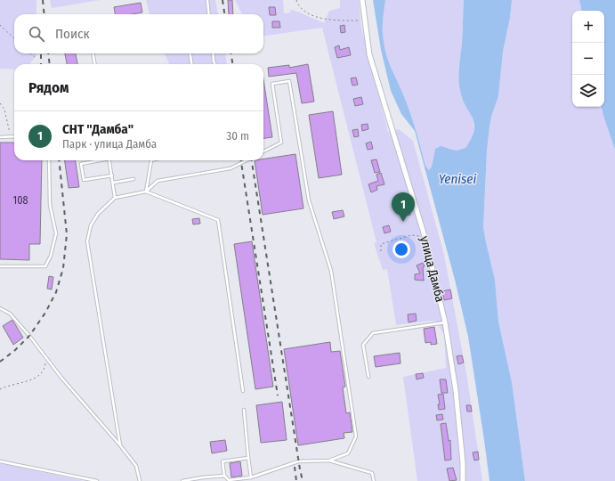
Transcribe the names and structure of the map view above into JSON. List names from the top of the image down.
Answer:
{
  "streets": {
    "street": ["улица Дамба"]
  },
  "water": ["Yenisei"],
  "house_numbers": ["108"],
  "page": {
    "map_buttons": ["+", "−"],
    "search": "Поиск",
    "heading": "Рядом",
    "list": [
      {
        "mark": "1",
        "name": "СНТ \"Дамба\"",
        "note": "Парк · улица Дамба",
        "value": "30 m"
      }
    ],
    "pins": "1"
  }
}
